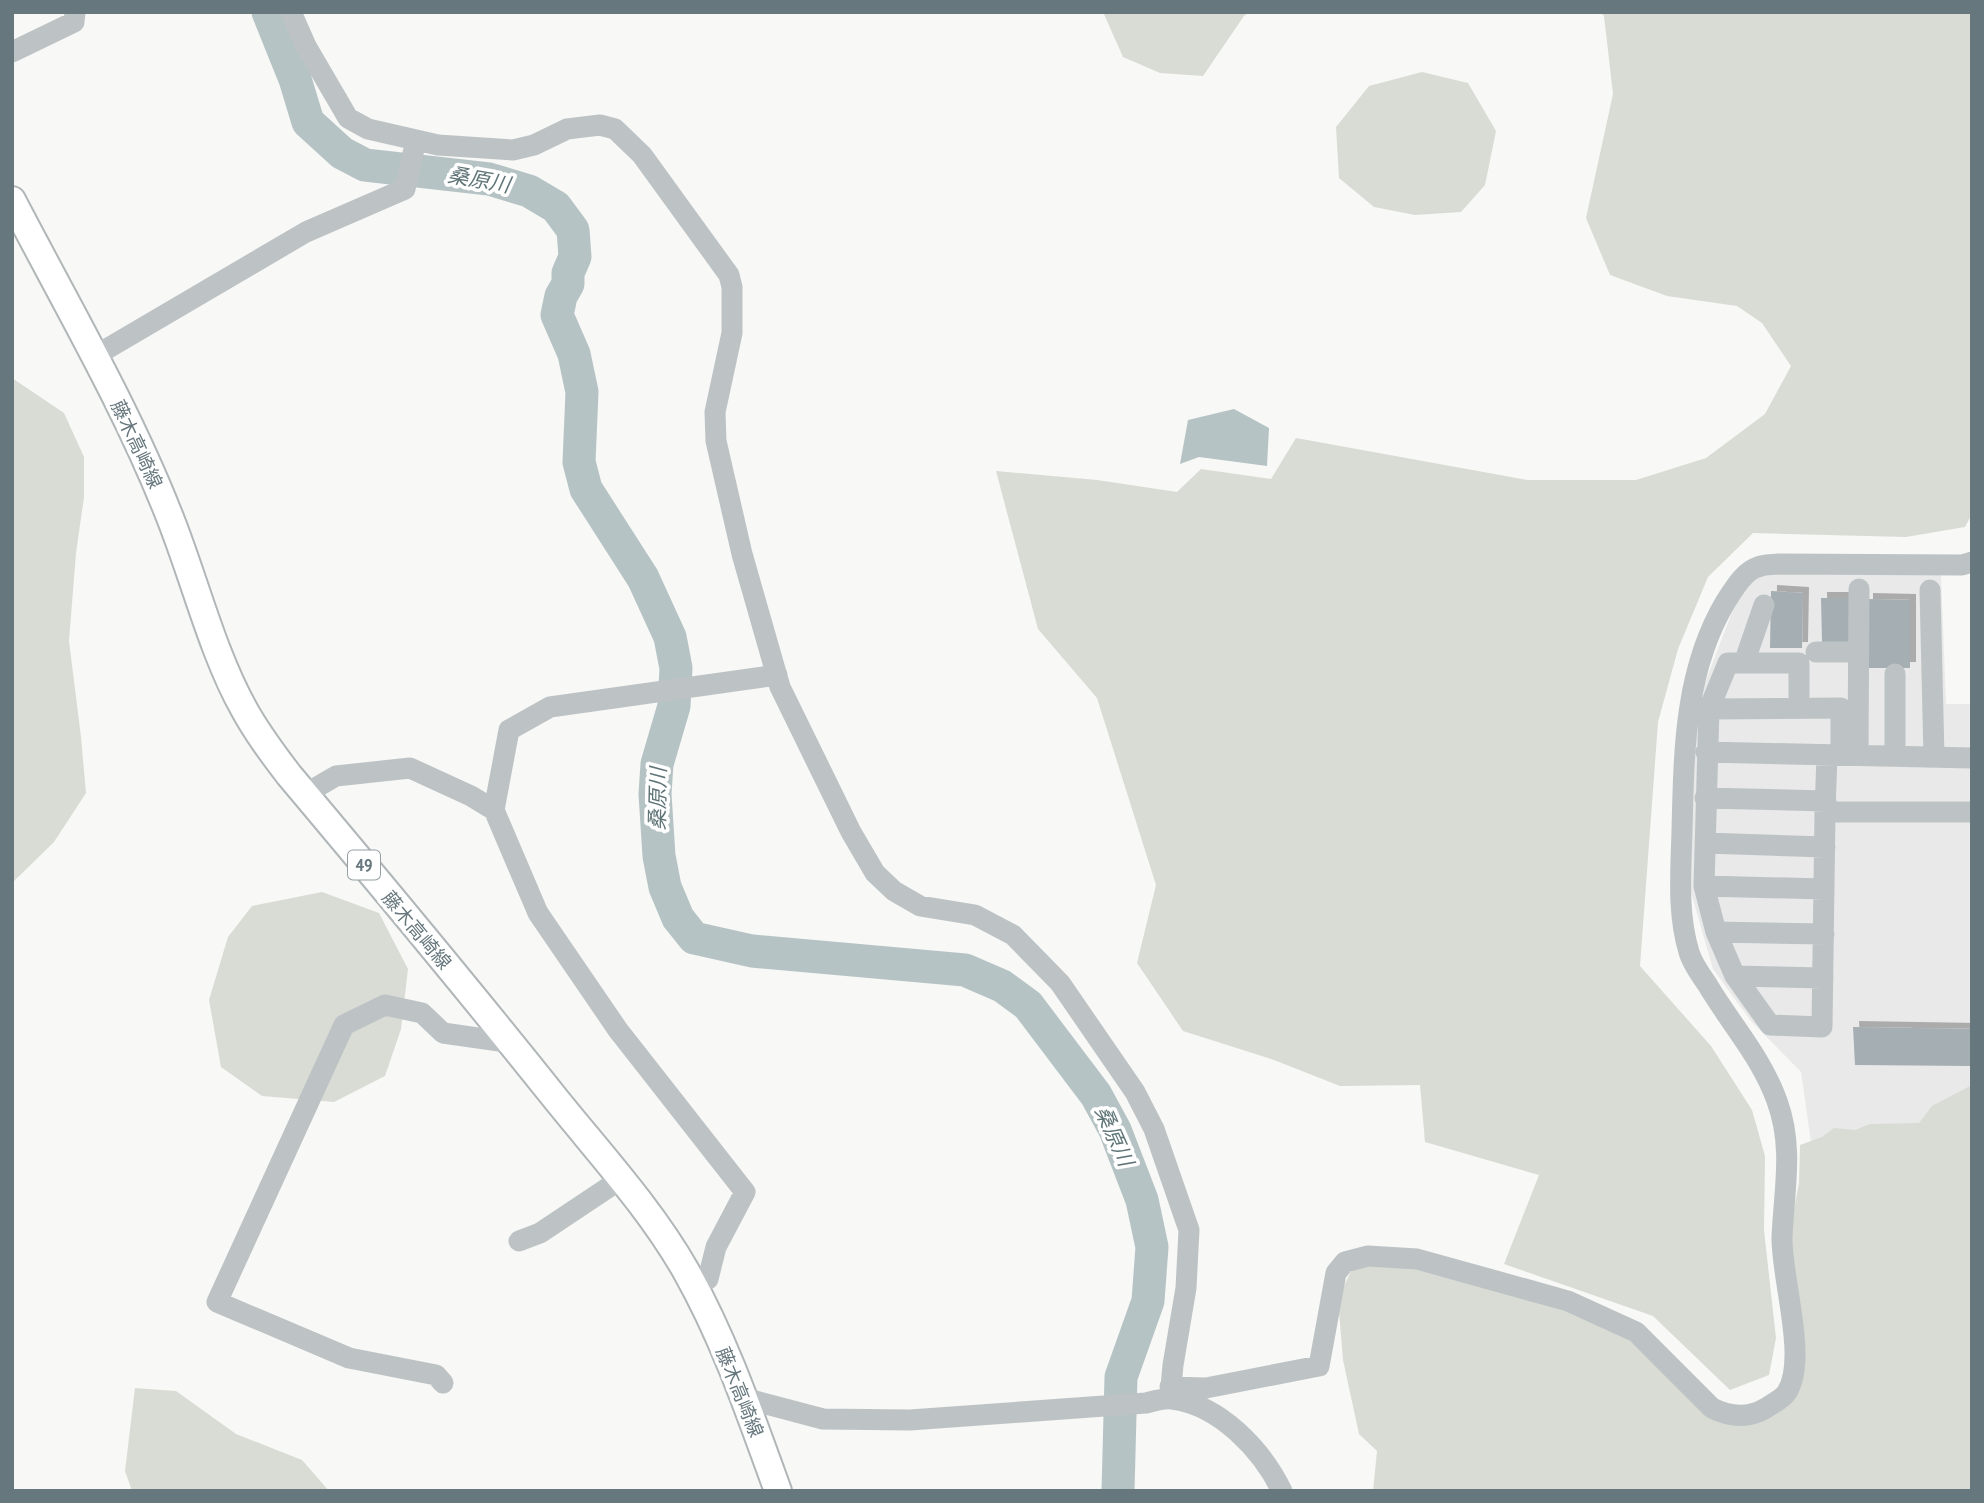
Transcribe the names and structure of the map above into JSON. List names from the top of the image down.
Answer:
{
  "streets": {
    "main road": ["藤木高崎線", "49"]
  },
  "water": ["桑原川"]
}
